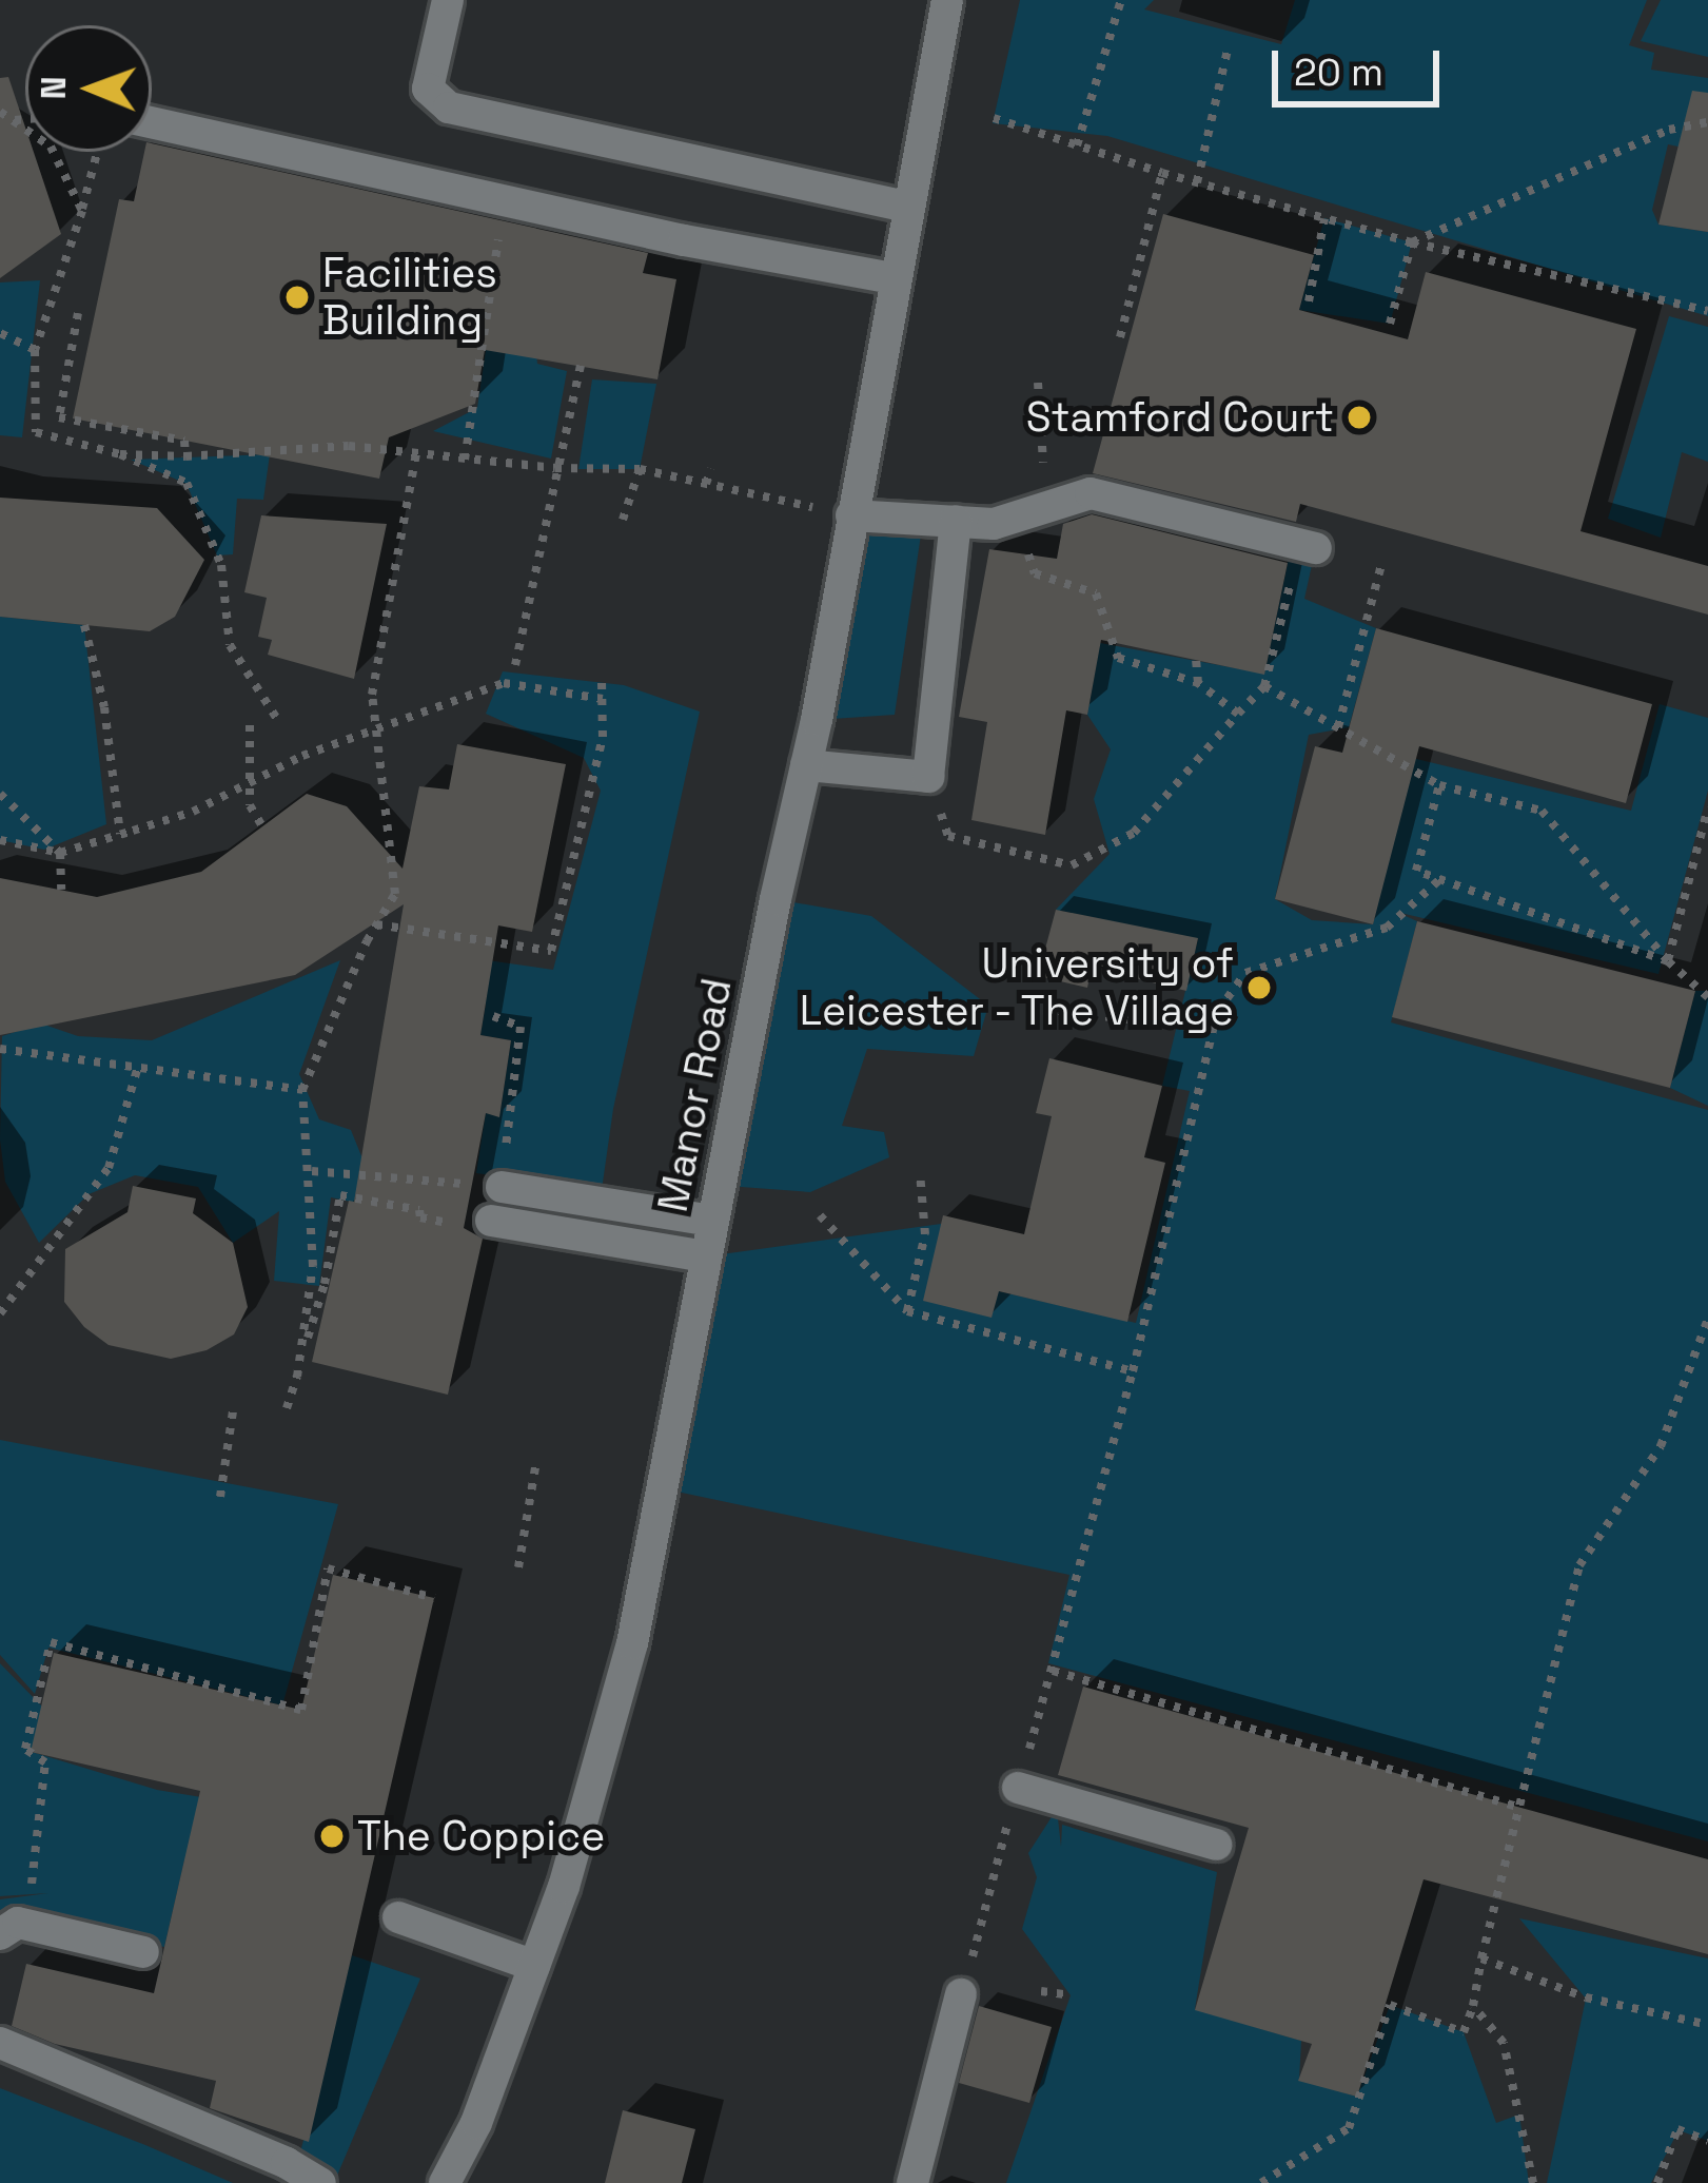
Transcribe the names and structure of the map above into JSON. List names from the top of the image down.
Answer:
{
  "streets": {
    "street": ["Manor Road"]
  },
  "places": [
    "Facilities Building",
    "Stamford Court",
    "University of Leicester - The Village",
    "The Coppice"
  ],
  "scale_bar": "20 m",
  "north": "left"
}
